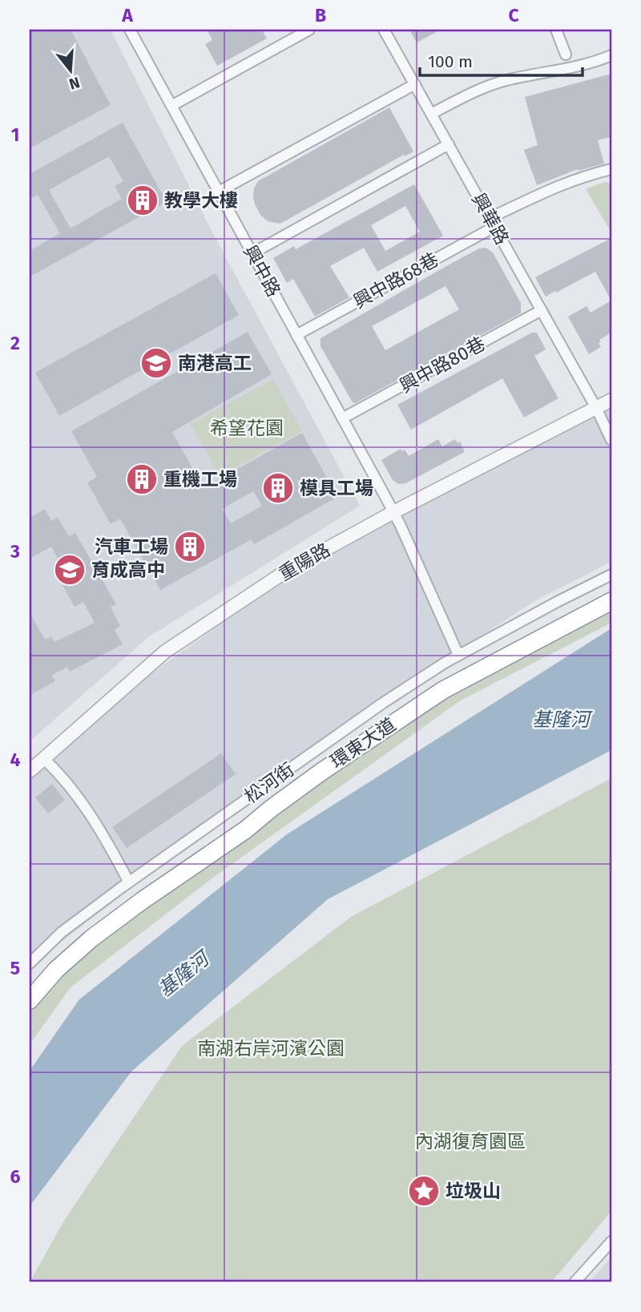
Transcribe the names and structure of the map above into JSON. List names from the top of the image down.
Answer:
{
  "streets": {
    "highway": ["環東大道"],
    "street": [
      "興華路",
      "興中路",
      "興中路68巷",
      "興中路80巷",
      "重陽路",
      "松河街"
    ]
  },
  "crossings": [
    ["興華路", "興中路68巷"],
    ["興華路", "興中路80巷"],
    ["興華路", "重陽路"],
    ["興中路", "興中路68巷"],
    ["興中路", "興中路80巷"],
    ["興中路", "重陽路"],
    ["興中路", "松河街"]
  ],
  "water": ["基隆河"],
  "parks": ["希望花園", "南湖右岸河濱公園", "內湖復育園區"],
  "places": {
    "building": [
      "教學大樓",
      "重機工場",
      "模具工場",
      "汽車工場"
    ],
    "school or university": ["南港高工", "育成高中"],
    "place": ["垃圾山"]
  },
  "scale_bar": "100 m",
  "north": "bottom",
  "grid": {
    "columns": ["A", "B", "C"],
    "rows": [
      "1",
      "2",
      "3",
      "4",
      "5",
      "6"
    ]
  }
}
